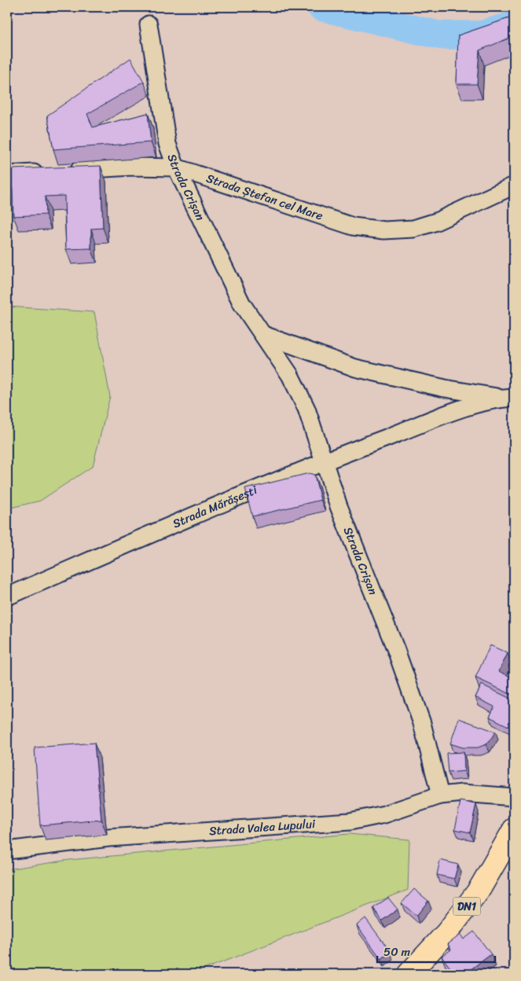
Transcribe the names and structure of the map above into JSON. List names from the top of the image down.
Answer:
{
  "streets": {
    "main road": ["DN1"],
    "street": [
      "Strada Crișan",
      "Strada Ștefan cel Mare",
      "Strada Mărășești",
      "Strada Valea Lupului"
    ]
  },
  "crossings": [
    ["Strada Crișan", "Strada Ștefan cel Mare"],
    ["Strada Crișan", "Strada Mărășești"],
    ["Strada Crișan", "Strada Valea Lupului"]
  ],
  "scale_bar": "50 m"
}
